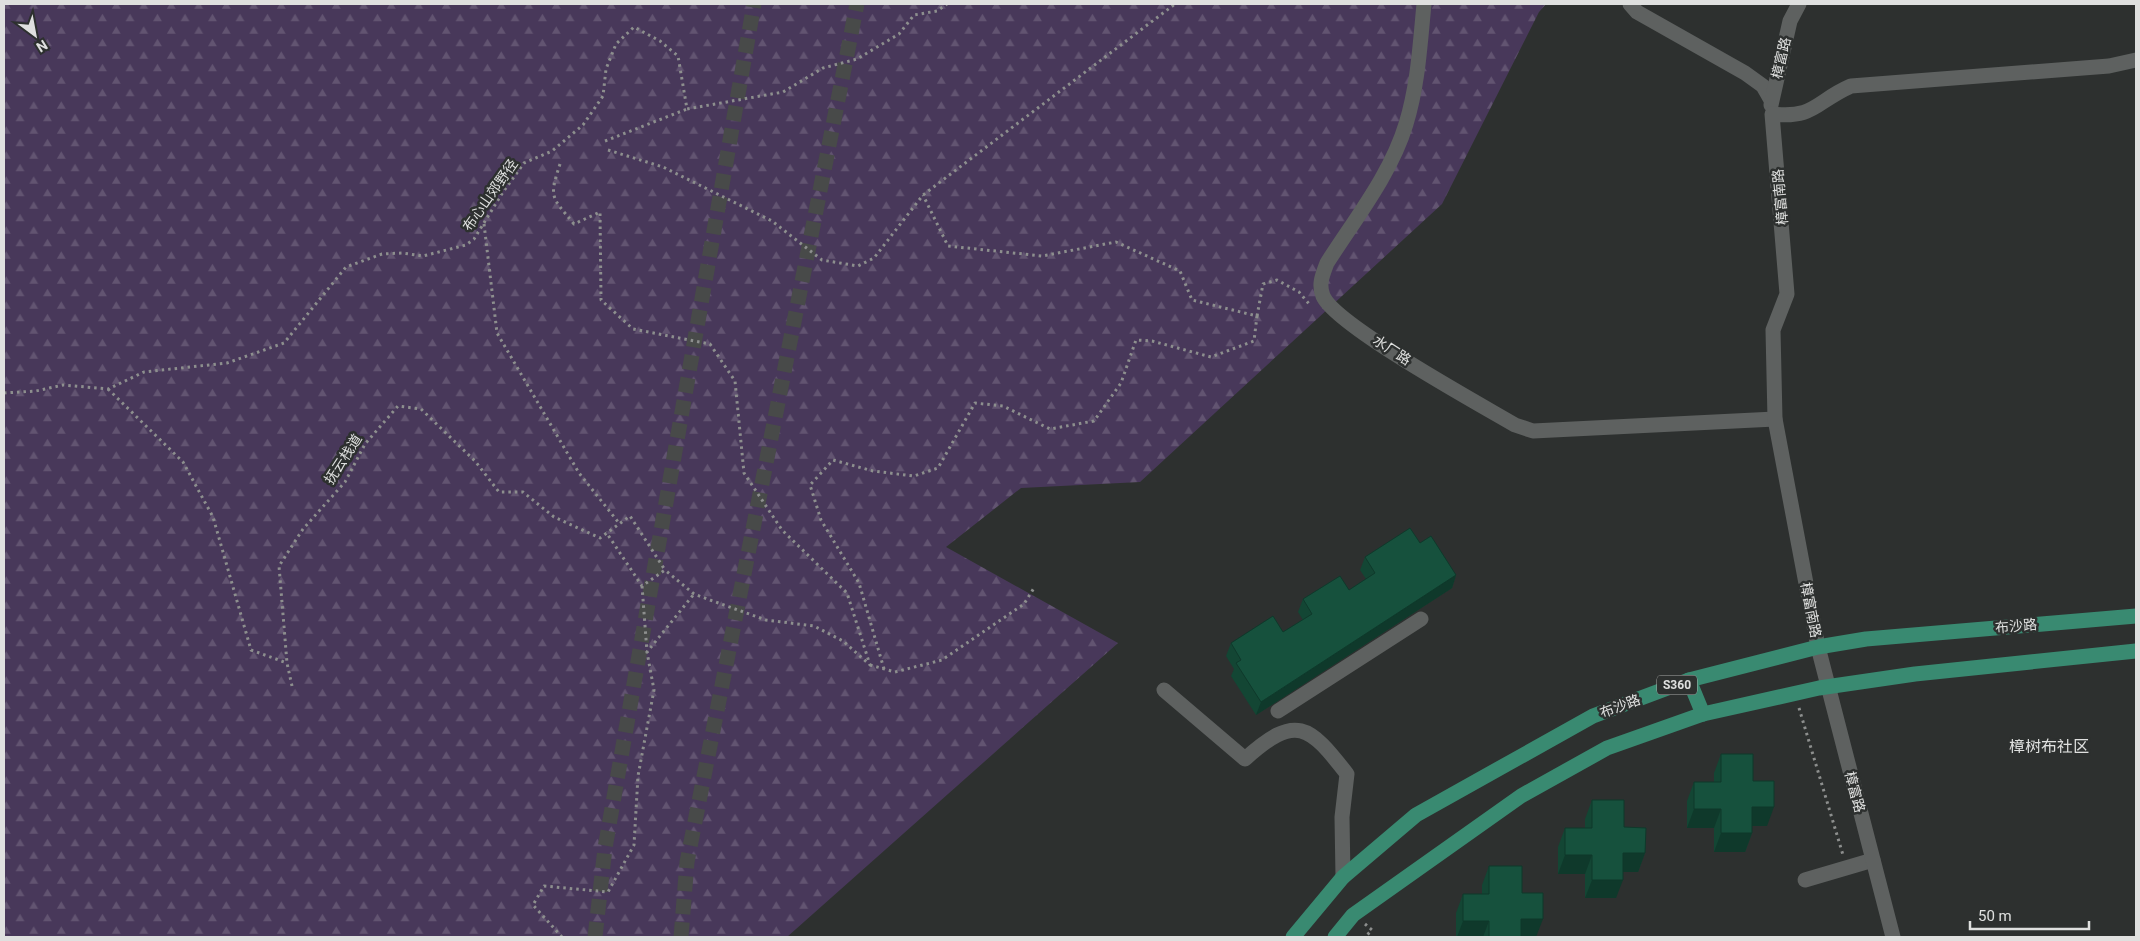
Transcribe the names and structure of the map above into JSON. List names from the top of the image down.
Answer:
{
  "streets": {
    "main road": ["布沙路", "S360"],
    "street": ["樟富路", "樟富南路", "水厂路"],
    "path": ["布心山郊野径", "抚云栈道"]
  },
  "crossings": [
    ["樟富路", "樟富南路"],
    ["樟富路", "布沙路"],
    ["樟富路", "S360"],
    ["樟富南路", "水厂路"],
    ["樟富南路", "布沙路"]
  ],
  "districts": ["樟树布社区"],
  "scale_bar": "50 m",
  "north": "bottom right"
}
